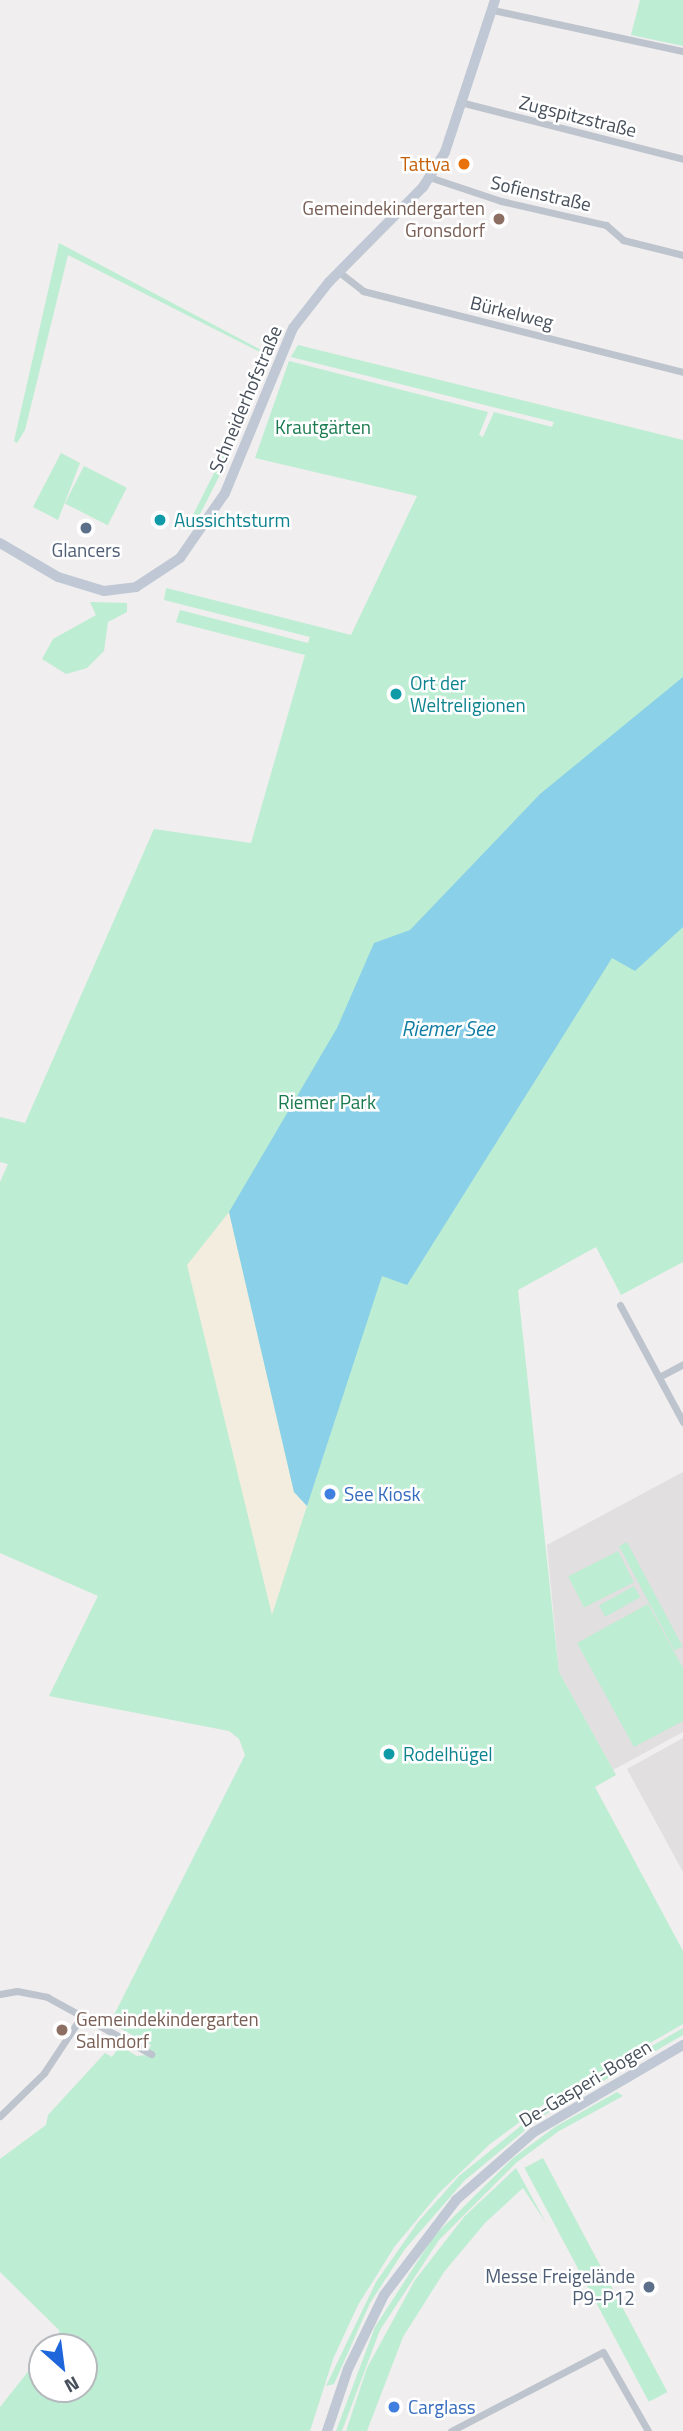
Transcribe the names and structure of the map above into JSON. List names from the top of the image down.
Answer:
{
  "streets": {
    "street": [
      "Zugspitzstraße",
      "Sofienstraße",
      "Bürkelweg",
      "Schneiderhofstraße",
      "De-Gasperi-Bogen"
    ]
  },
  "crossings": [
    ["Zugspitzstraße", "Schneiderhofstraße"],
    ["Sofienstraße", "Schneiderhofstraße"],
    ["Bürkelweg", "Schneiderhofstraße"]
  ],
  "water": ["Riemer See"],
  "parks": ["Krautgärten", "Riemer Park"],
  "places": [
    "Tattva",
    "Gemeindekindergarten Gronsdorf",
    "Aussichtsturm",
    "Glancers",
    "Ort der Weltreligionen",
    "See Kiosk",
    "Rodelhügel",
    "Gemeindekindergarten Salmdorf",
    "Messe Freigelände P9-P12",
    "Carglass"
  ],
  "north": "bottom right"
}
